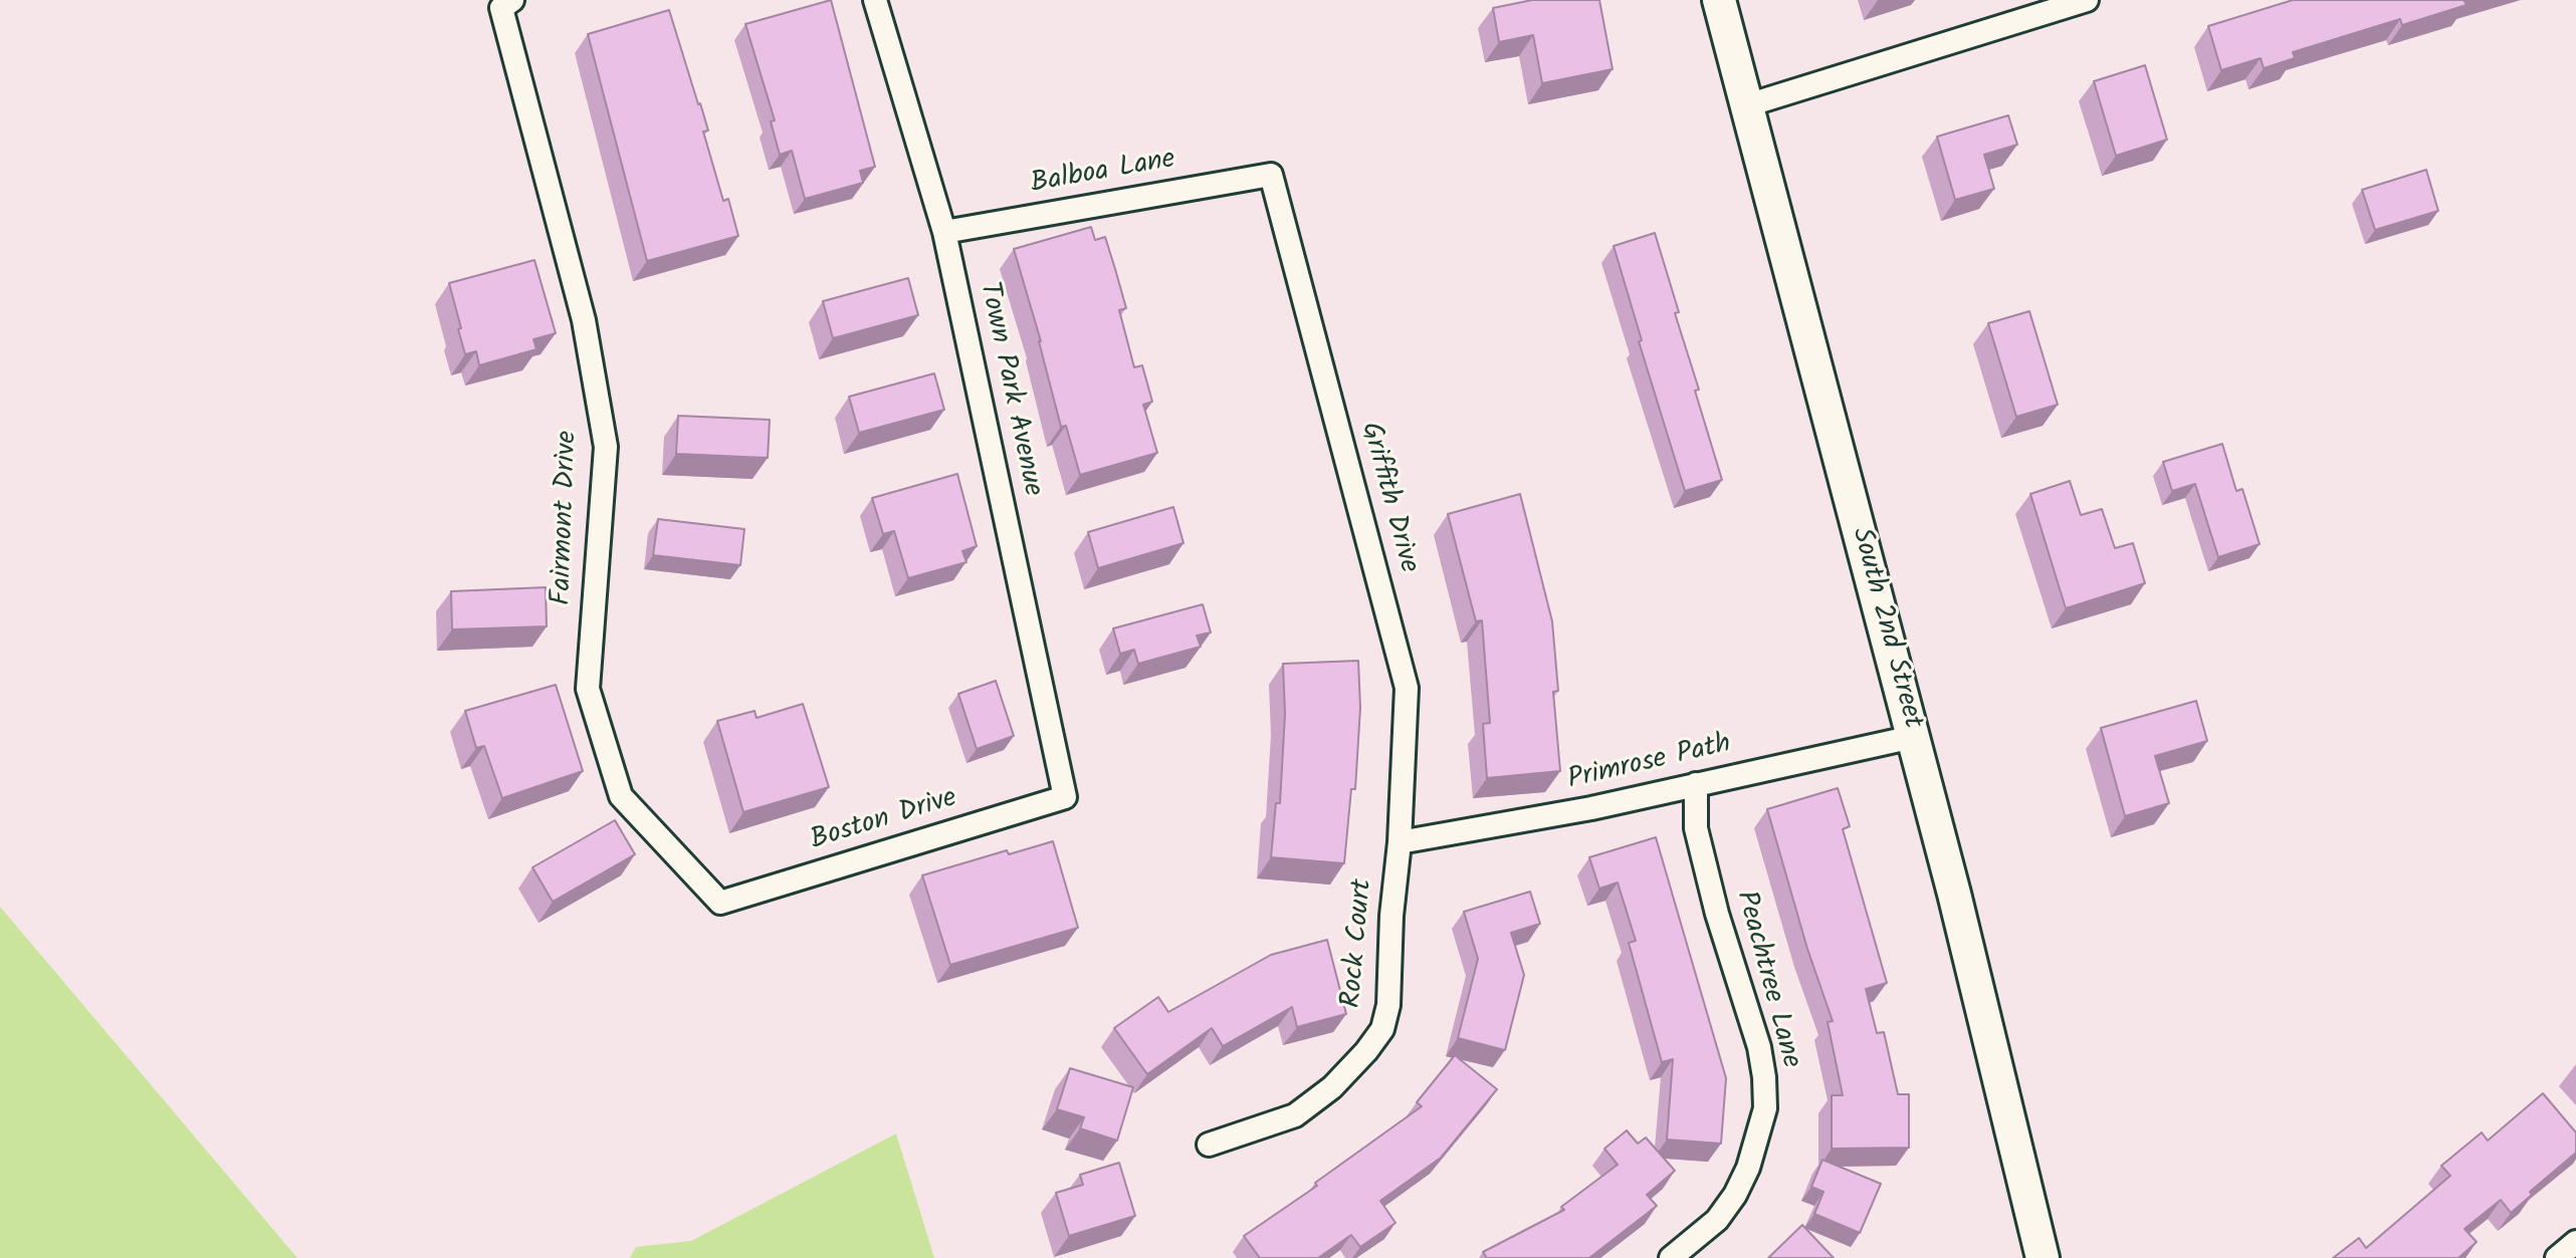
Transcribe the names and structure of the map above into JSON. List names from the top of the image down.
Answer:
{
  "streets": {
    "main road": ["South 2nd Street"],
    "street": [
      "Balboa Lane",
      "Town Park Avenue",
      "Griffith Drive",
      "Fairmont Drive",
      "Primrose Path",
      "Boston Drive",
      "Rock Court",
      "Peachtree Lane"
    ]
  },
  "crossings": [
    ["Balboa Lane", "Town Park Avenue"],
    ["Balboa Lane", "Griffith Drive"],
    ["Town Park Avenue", "Boston Drive"],
    ["Griffith Drive", "Primrose Path"],
    ["Griffith Drive", "Rock Court"],
    ["Fairmont Drive", "Boston Drive"],
    ["South 2nd Street", "Primrose Path"],
    ["Primrose Path", "Rock Court"],
    ["Primrose Path", "Peachtree Lane"]
  ]
}
